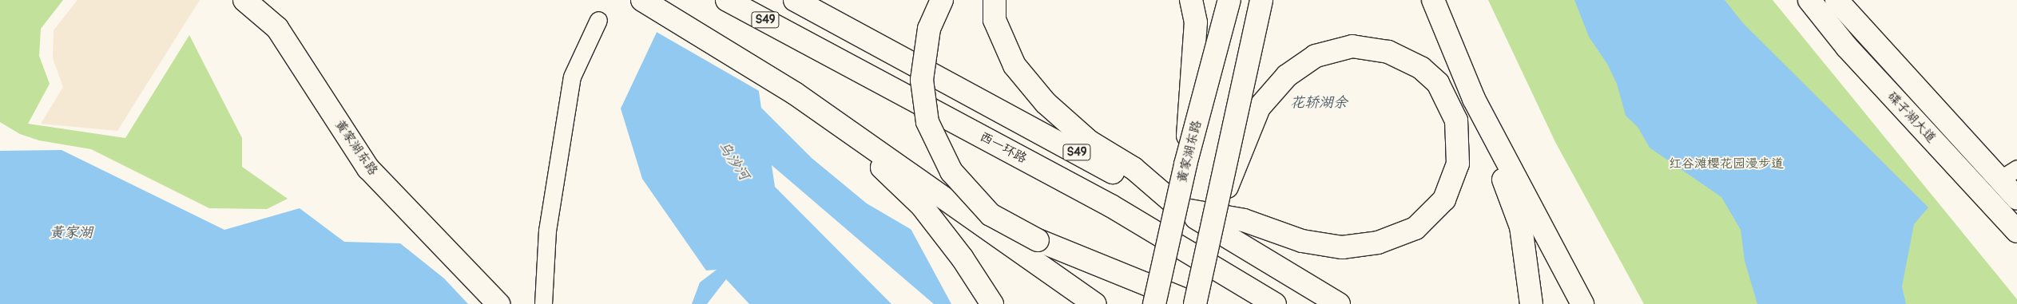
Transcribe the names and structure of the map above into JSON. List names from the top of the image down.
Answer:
{
  "streets": {
    "main road": [
      "S49",
      "碟子湖大道",
      "黄家湖东路",
      "西一环路"
    ]
  },
  "water": ["花轿湖余", "乌沙河", "黄家湖"],
  "parks": ["红谷滩樱花园漫步道"]
}
